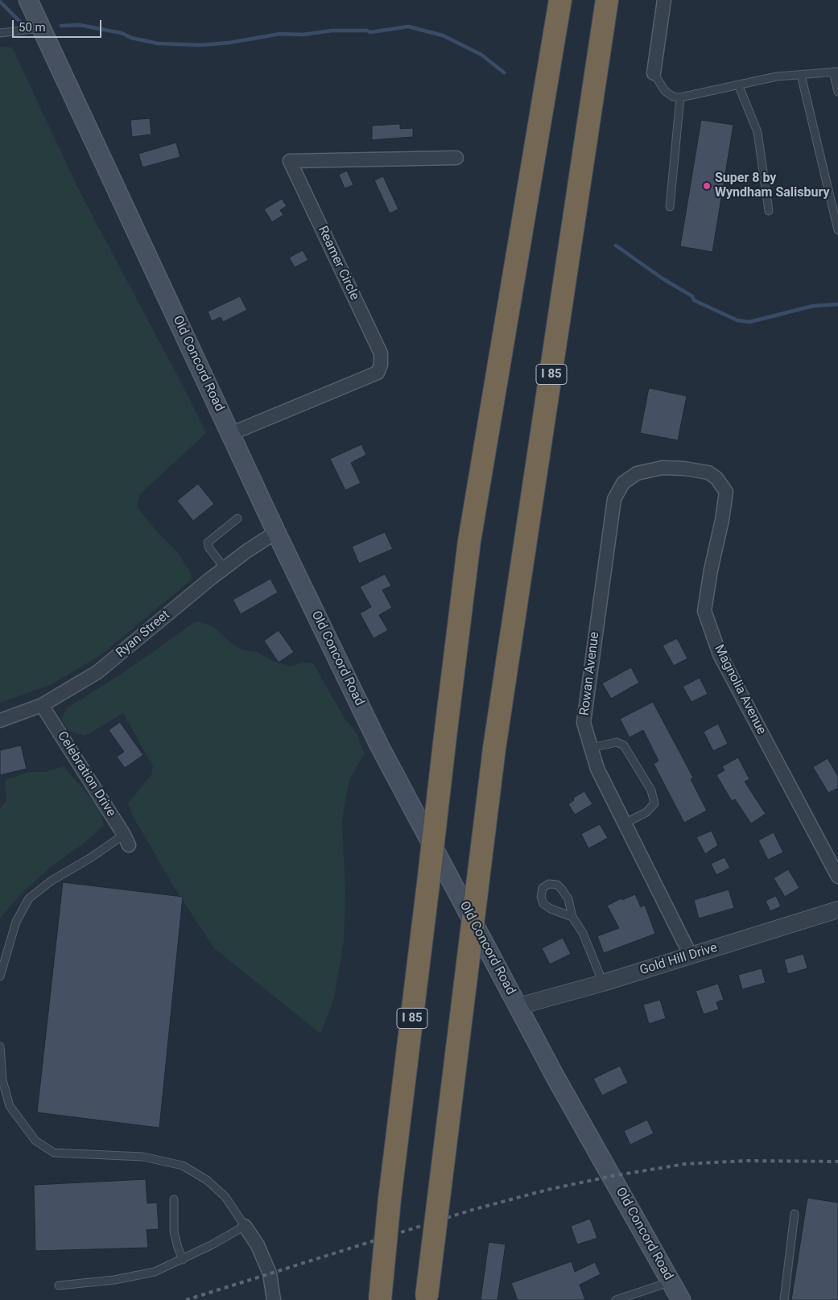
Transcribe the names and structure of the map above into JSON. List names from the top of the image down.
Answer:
{
  "streets": {
    "highway": ["I 85"],
    "main road": ["Old Concord Road"],
    "street": [
      "Reamer Circle",
      "Ryan Street",
      "Rowan Avenue",
      "Magnolia Avenue",
      "Celebration Drive",
      "Gold Hill Drive"
    ]
  },
  "crossings": [
    ["Reamer Circle", "Old Concord Road"],
    ["Old Concord Road", "Ryan Street"],
    ["Old Concord Road", "Gold Hill Drive"],
    ["Ryan Street", "Celebration Drive"],
    ["Rowan Avenue", "Magnolia Avenue"],
    ["Rowan Avenue", "Gold Hill Drive"]
  ],
  "places": ["Super 8 by Wyndham Salisbury"],
  "scale_bar": "50 m"
}
